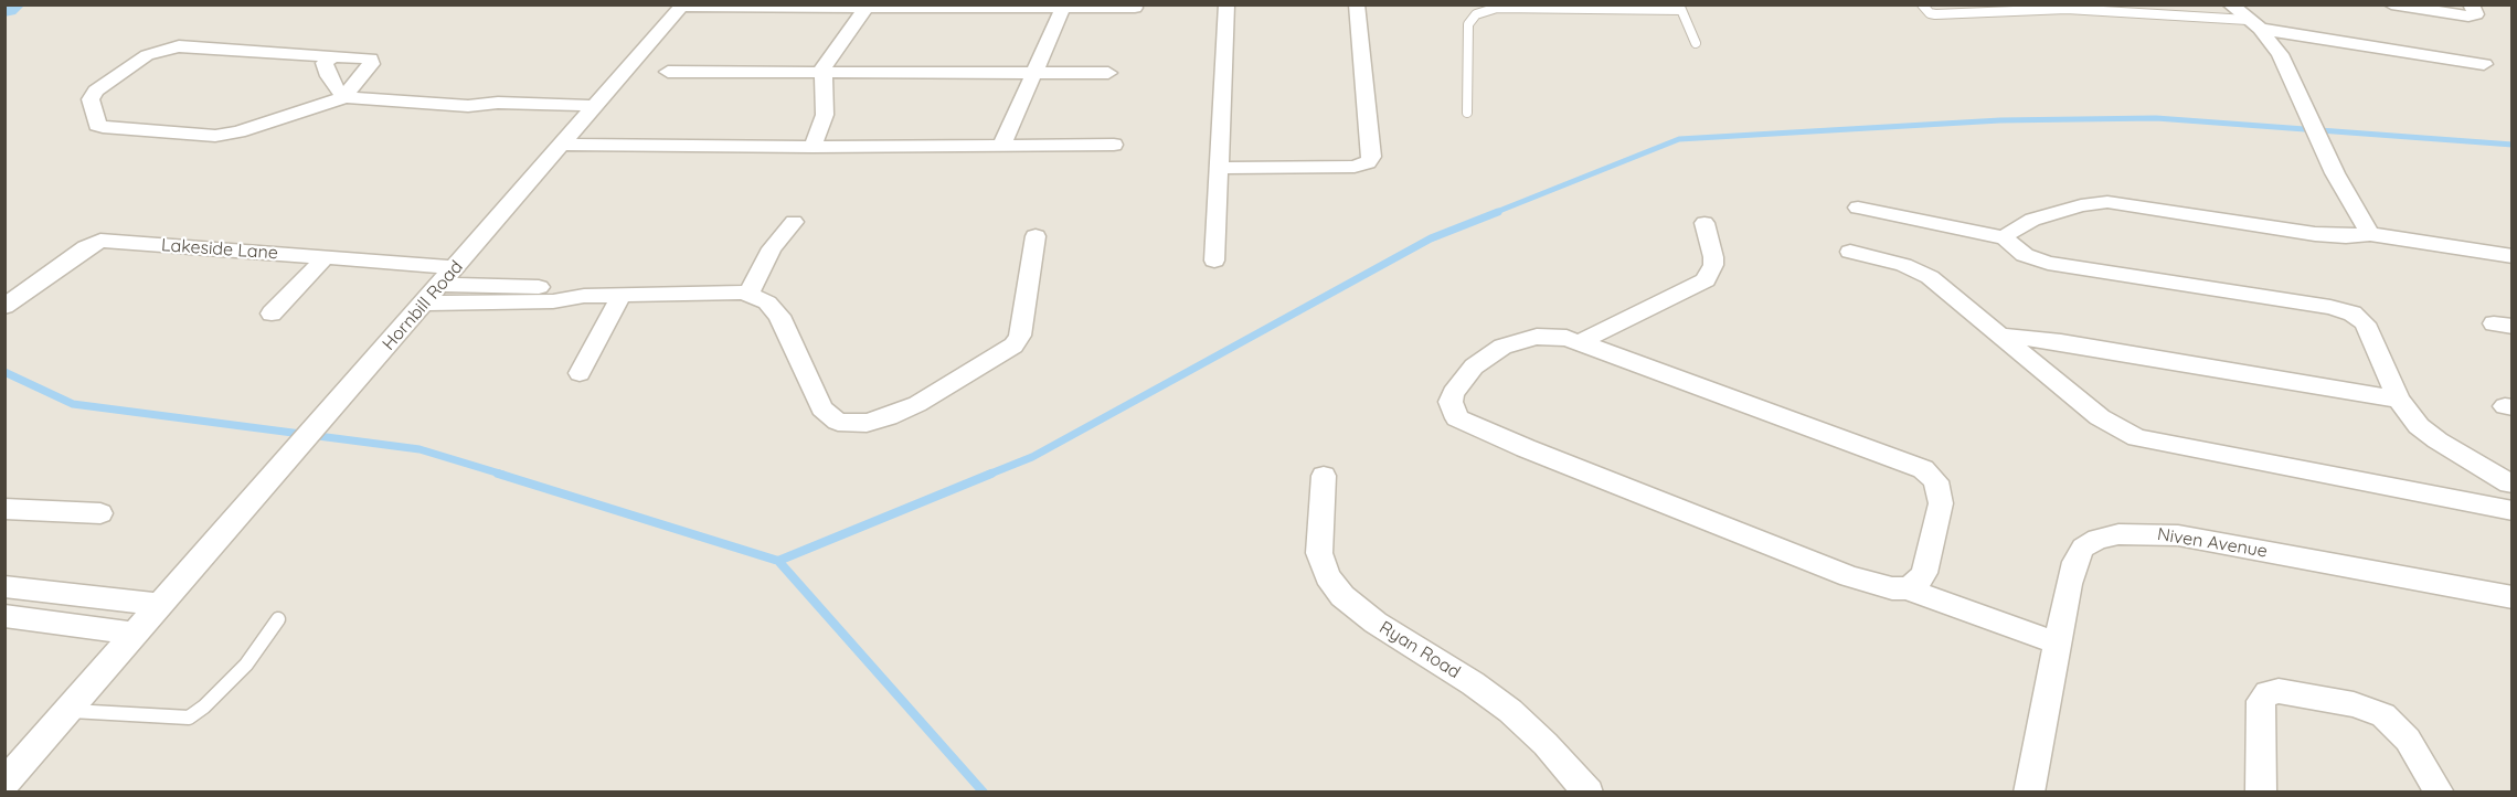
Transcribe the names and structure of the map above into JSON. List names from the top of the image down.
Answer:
{
  "streets": {
    "street": [
      "Lakeside Lane",
      "Hornbill Road",
      "Niven Avenue",
      "Ryan Road"
    ]
  },
  "crossings": [
    ["Lakeside Lane", "Hornbill Road"]
  ]
}
